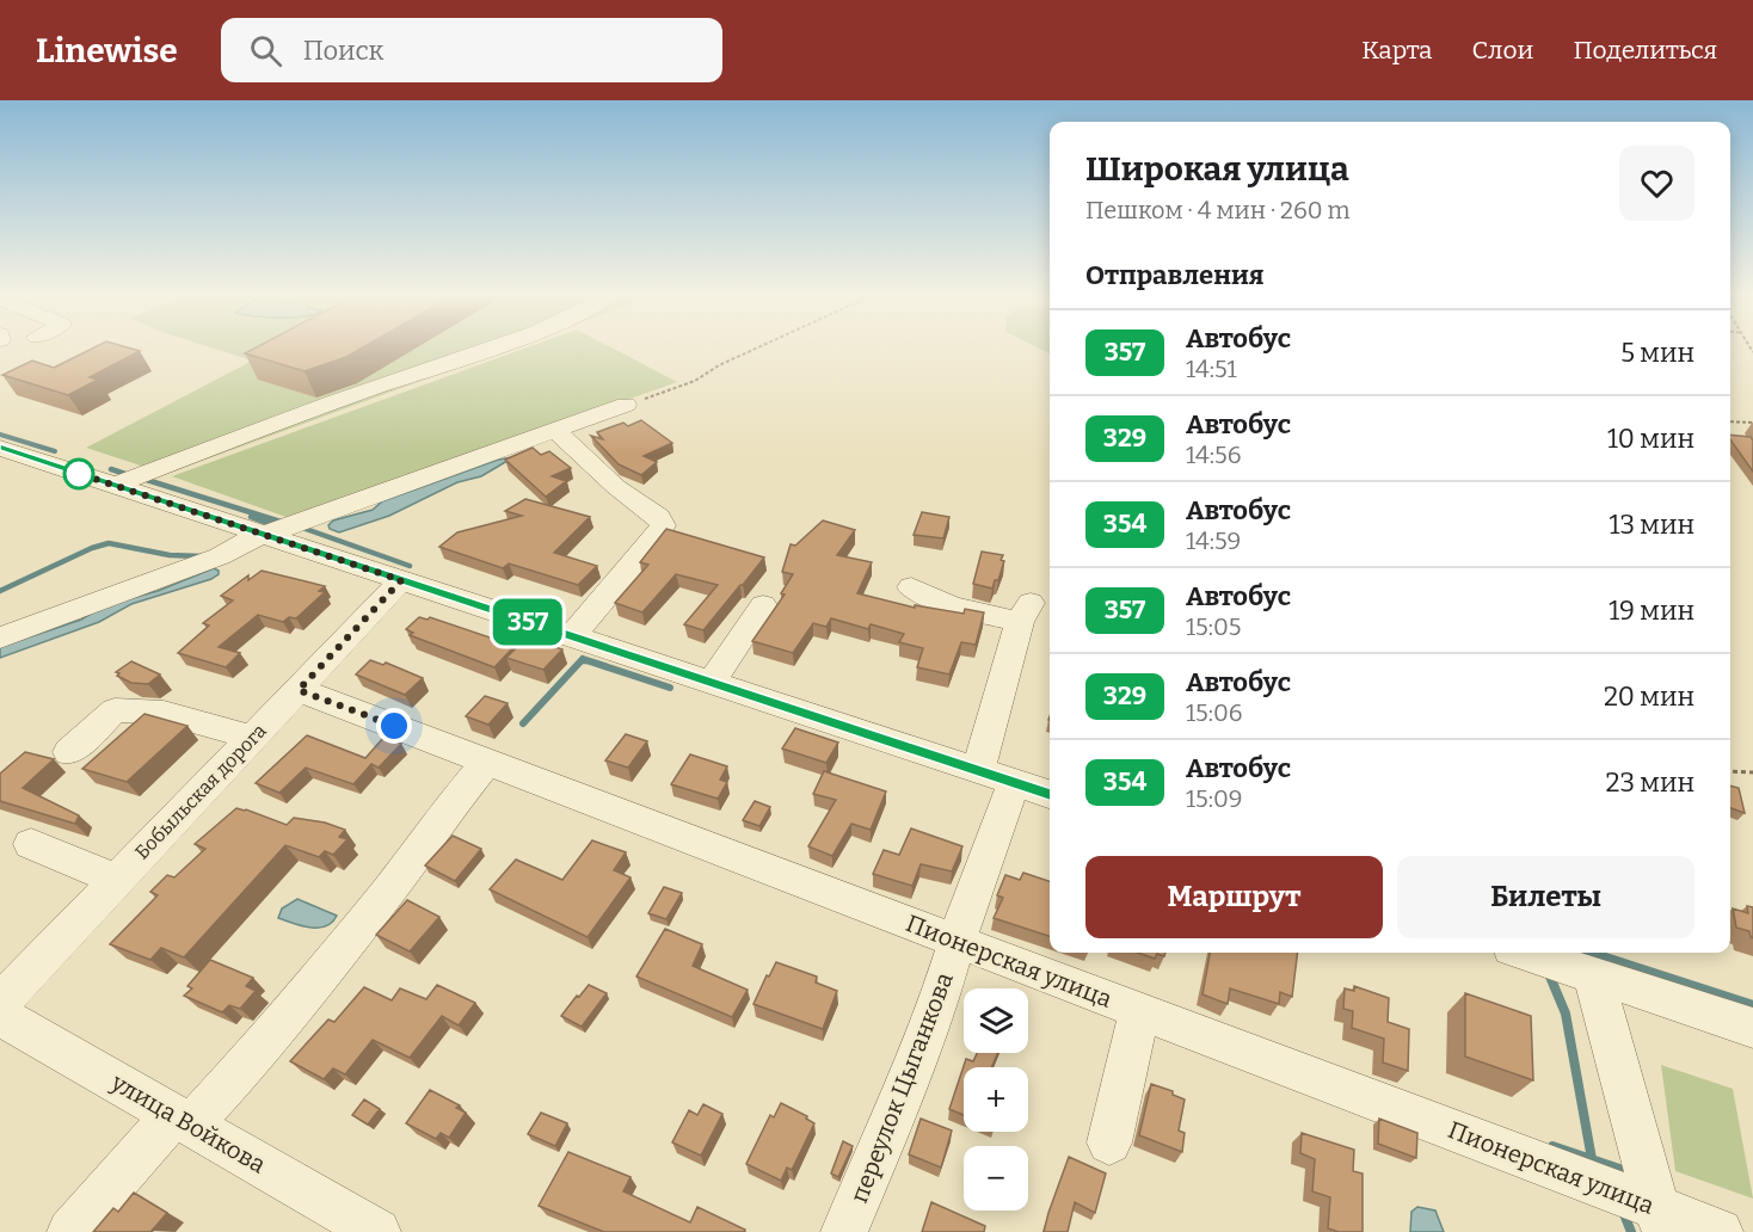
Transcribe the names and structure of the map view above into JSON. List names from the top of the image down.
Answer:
{
  "streets": {
    "street": [
      "Бобыльская дорога",
      "Пионерская улица",
      "переулок Цыганкова",
      "улица Войкова"
    ]
  },
  "crossings": [
    ["Бобыльская дорога", "Пионерская улица"],
    ["Пионерская улица", "переулок Цыганкова"]
  ],
  "lines": ["bus line 357"],
  "page": {
    "header": "Linewise",
    "search": "Поиск",
    "nav": ["Карта", "Слои", "Поделиться"],
    "on_map": "357",
    "heading": [
      ["Широкая улица", "Пешком · 4 мин · 260 m"],
      "Отправления"
    ],
    "list": [
      {
        "mark": "357",
        "name": "Автобус",
        "note": "14:51",
        "value": "5 мин"
      },
      {
        "mark": "329",
        "name": "Автобус",
        "note": "14:56",
        "value": "10 мин"
      },
      {
        "mark": "354",
        "name": "Автобус",
        "note": "14:59",
        "value": "13 мин"
      },
      {
        "mark": "357",
        "name": "Автобус",
        "note": "15:05",
        "value": "19 мин"
      },
      {
        "mark": "329",
        "name": "Автобус",
        "note": "15:06",
        "value": "20 мин"
      },
      {
        "mark": "354",
        "name": "Автобус",
        "note": "15:09",
        "value": "23 мин"
      }
    ],
    "buttons": ["Маршрут", "Билеты"],
    "map_buttons": ["+", "−"]
  }
}
